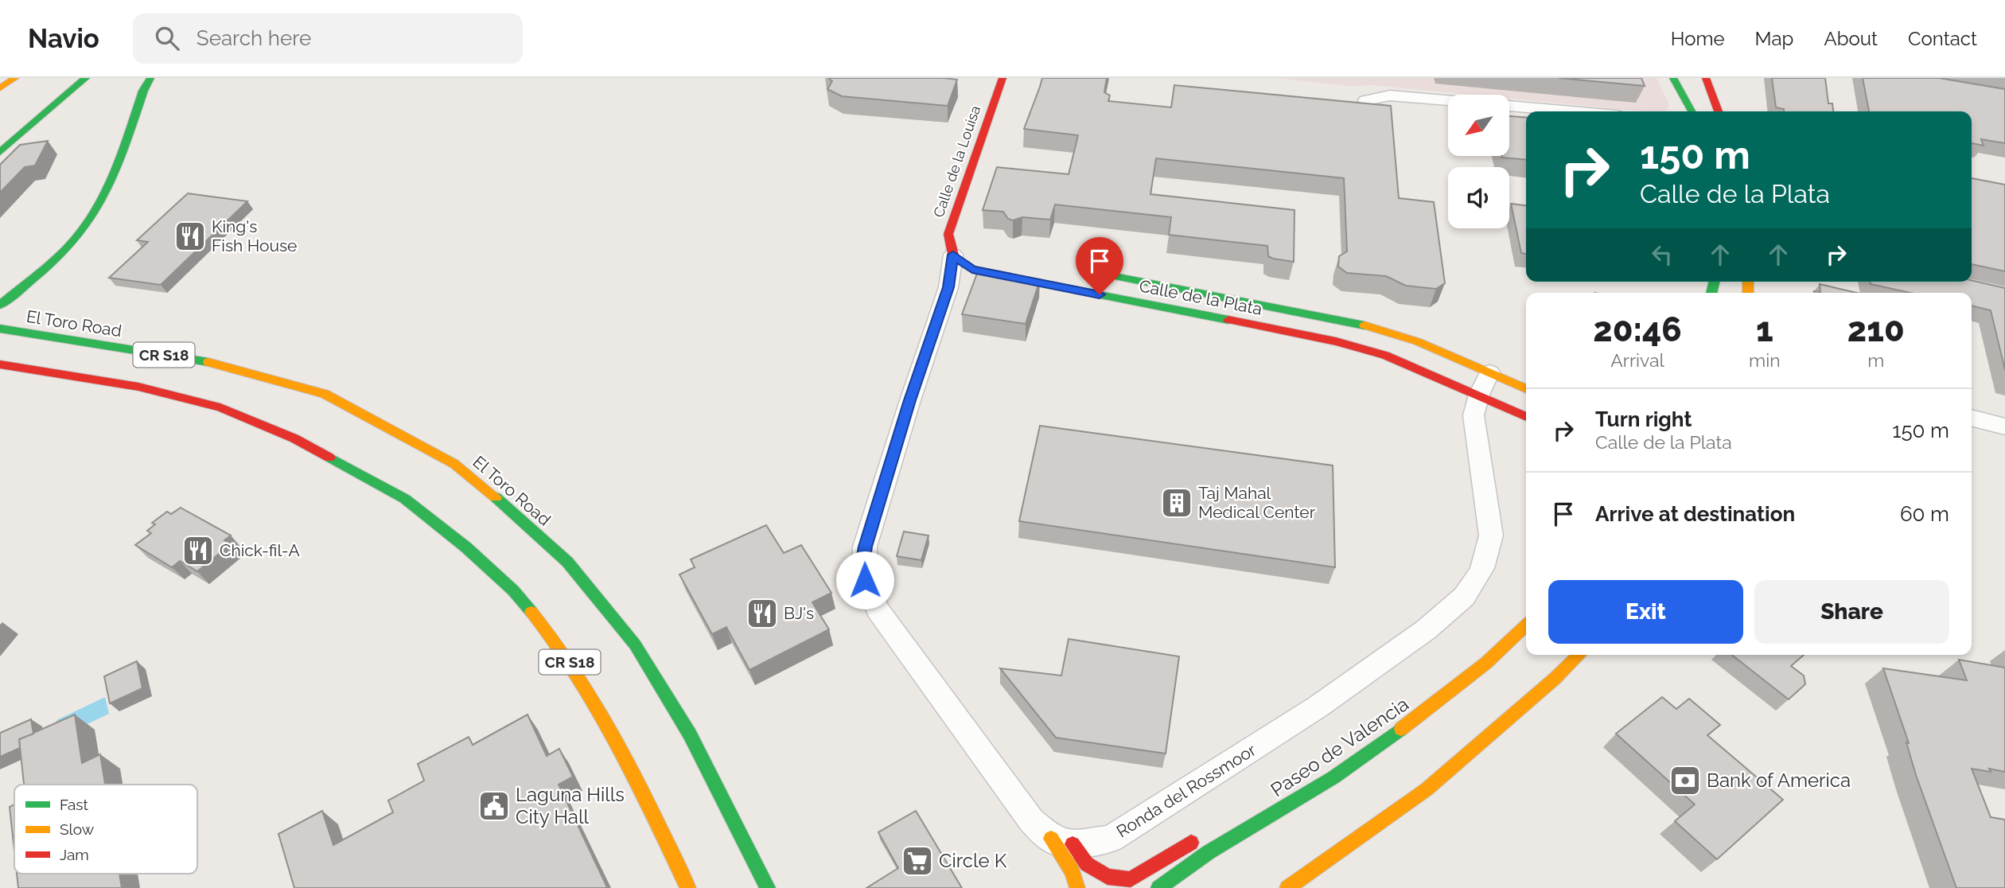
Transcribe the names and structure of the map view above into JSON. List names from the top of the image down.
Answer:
{
  "streets": {
    "main road": [
      "Calle de la Louisa",
      "Calle de la Plata",
      "El Toro Road",
      "CR S18",
      "Paseo de Valencia"
    ],
    "street": ["Ronda del Rossmoor"]
  },
  "crossings": [
    ["Calle de la Louisa", "Calle de la Plata"],
    ["Calle de la Plata", "Ronda del Rossmoor"]
  ],
  "places": {
    "restaurant": ["King's Fish House", "Chick-fil-A", "BJ's"],
    "building": ["Taj Mahal Medical Center"],
    "bank": ["Bank of America"],
    "public building": ["Laguna Hills City Hall"],
    "supermarket": ["Circle K"]
  },
  "legend": ["Fast", "Slow", "Jam"],
  "north": "bottom left",
  "page": {
    "header": "Navio",
    "search": "Search here",
    "nav": [
      "Home",
      "Map",
      "About",
      "Contact"
    ],
    "turn": ["150 m", "Calle de la Plata"],
    "eta": [
      "20:46",
      "Arrival",
      "1",
      "min",
      "210",
      "m"
    ],
    "list": [
      {
        "name": "Turn right",
        "note": "Calle de la Plata",
        "value": "150 m"
      },
      {
        "name": "Arrive at destination",
        "value": "60 m"
      }
    ],
    "buttons": ["Exit", "Share"]
  }
}
